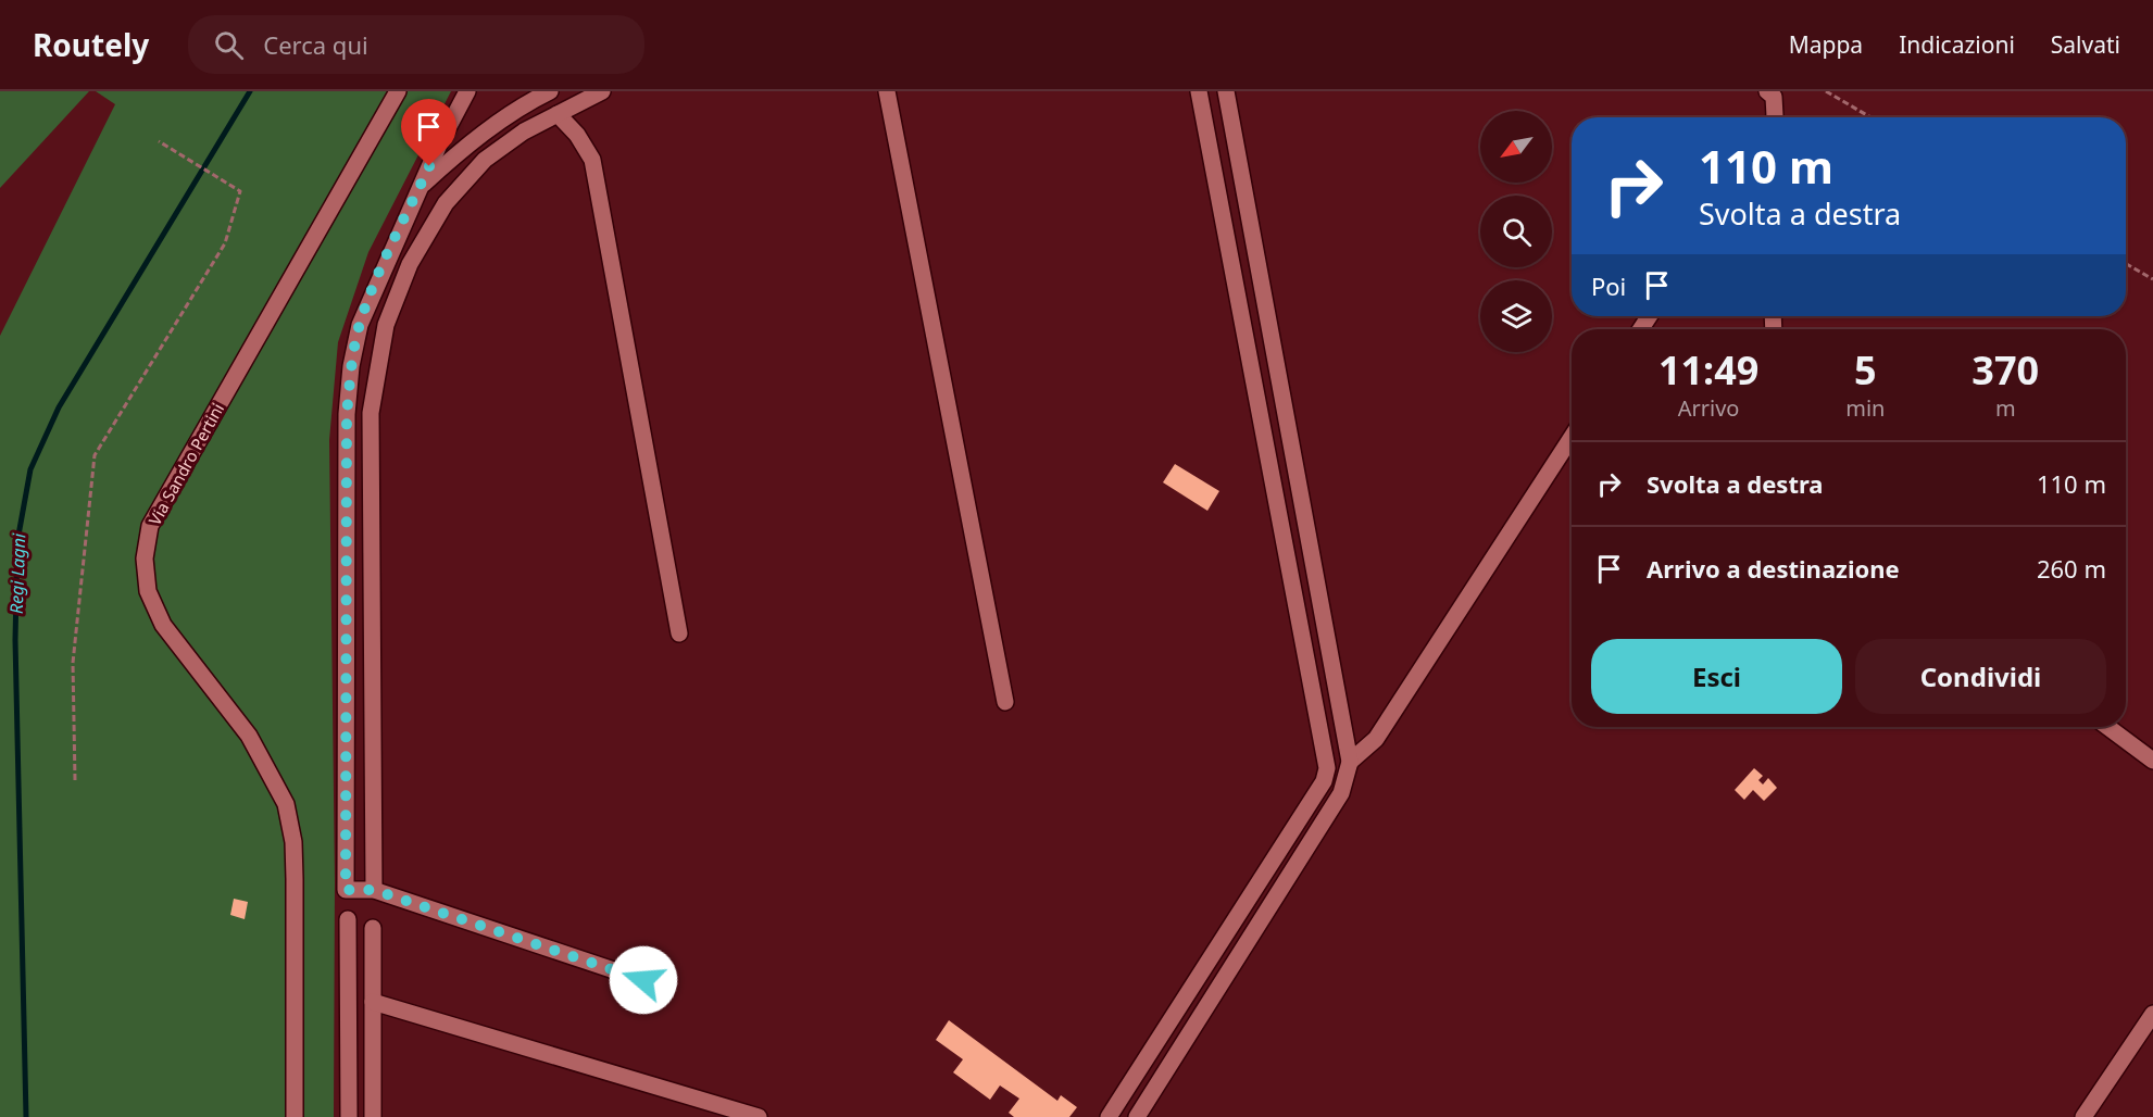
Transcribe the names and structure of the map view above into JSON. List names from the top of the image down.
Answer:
{
  "streets": {
    "street": ["Via Sandro Pertini"]
  },
  "water": ["Regi Lagni"],
  "north": "bottom left",
  "page": {
    "header": "Routely",
    "search": "Cerca qui",
    "nav": ["Mappa", "Indicazioni", "Salvati"],
    "turn": ["110 m", "Svolta a destra"],
    "then": "Poi",
    "eta": [
      "11:49",
      "Arrivo",
      "5",
      "min",
      "370",
      "m"
    ],
    "list": [
      {
        "name": "Svolta a destra",
        "value": "110 m"
      },
      {
        "name": "Arrivo a destinazione",
        "value": "260 m"
      }
    ],
    "buttons": ["Esci", "Condividi"]
  }
}
